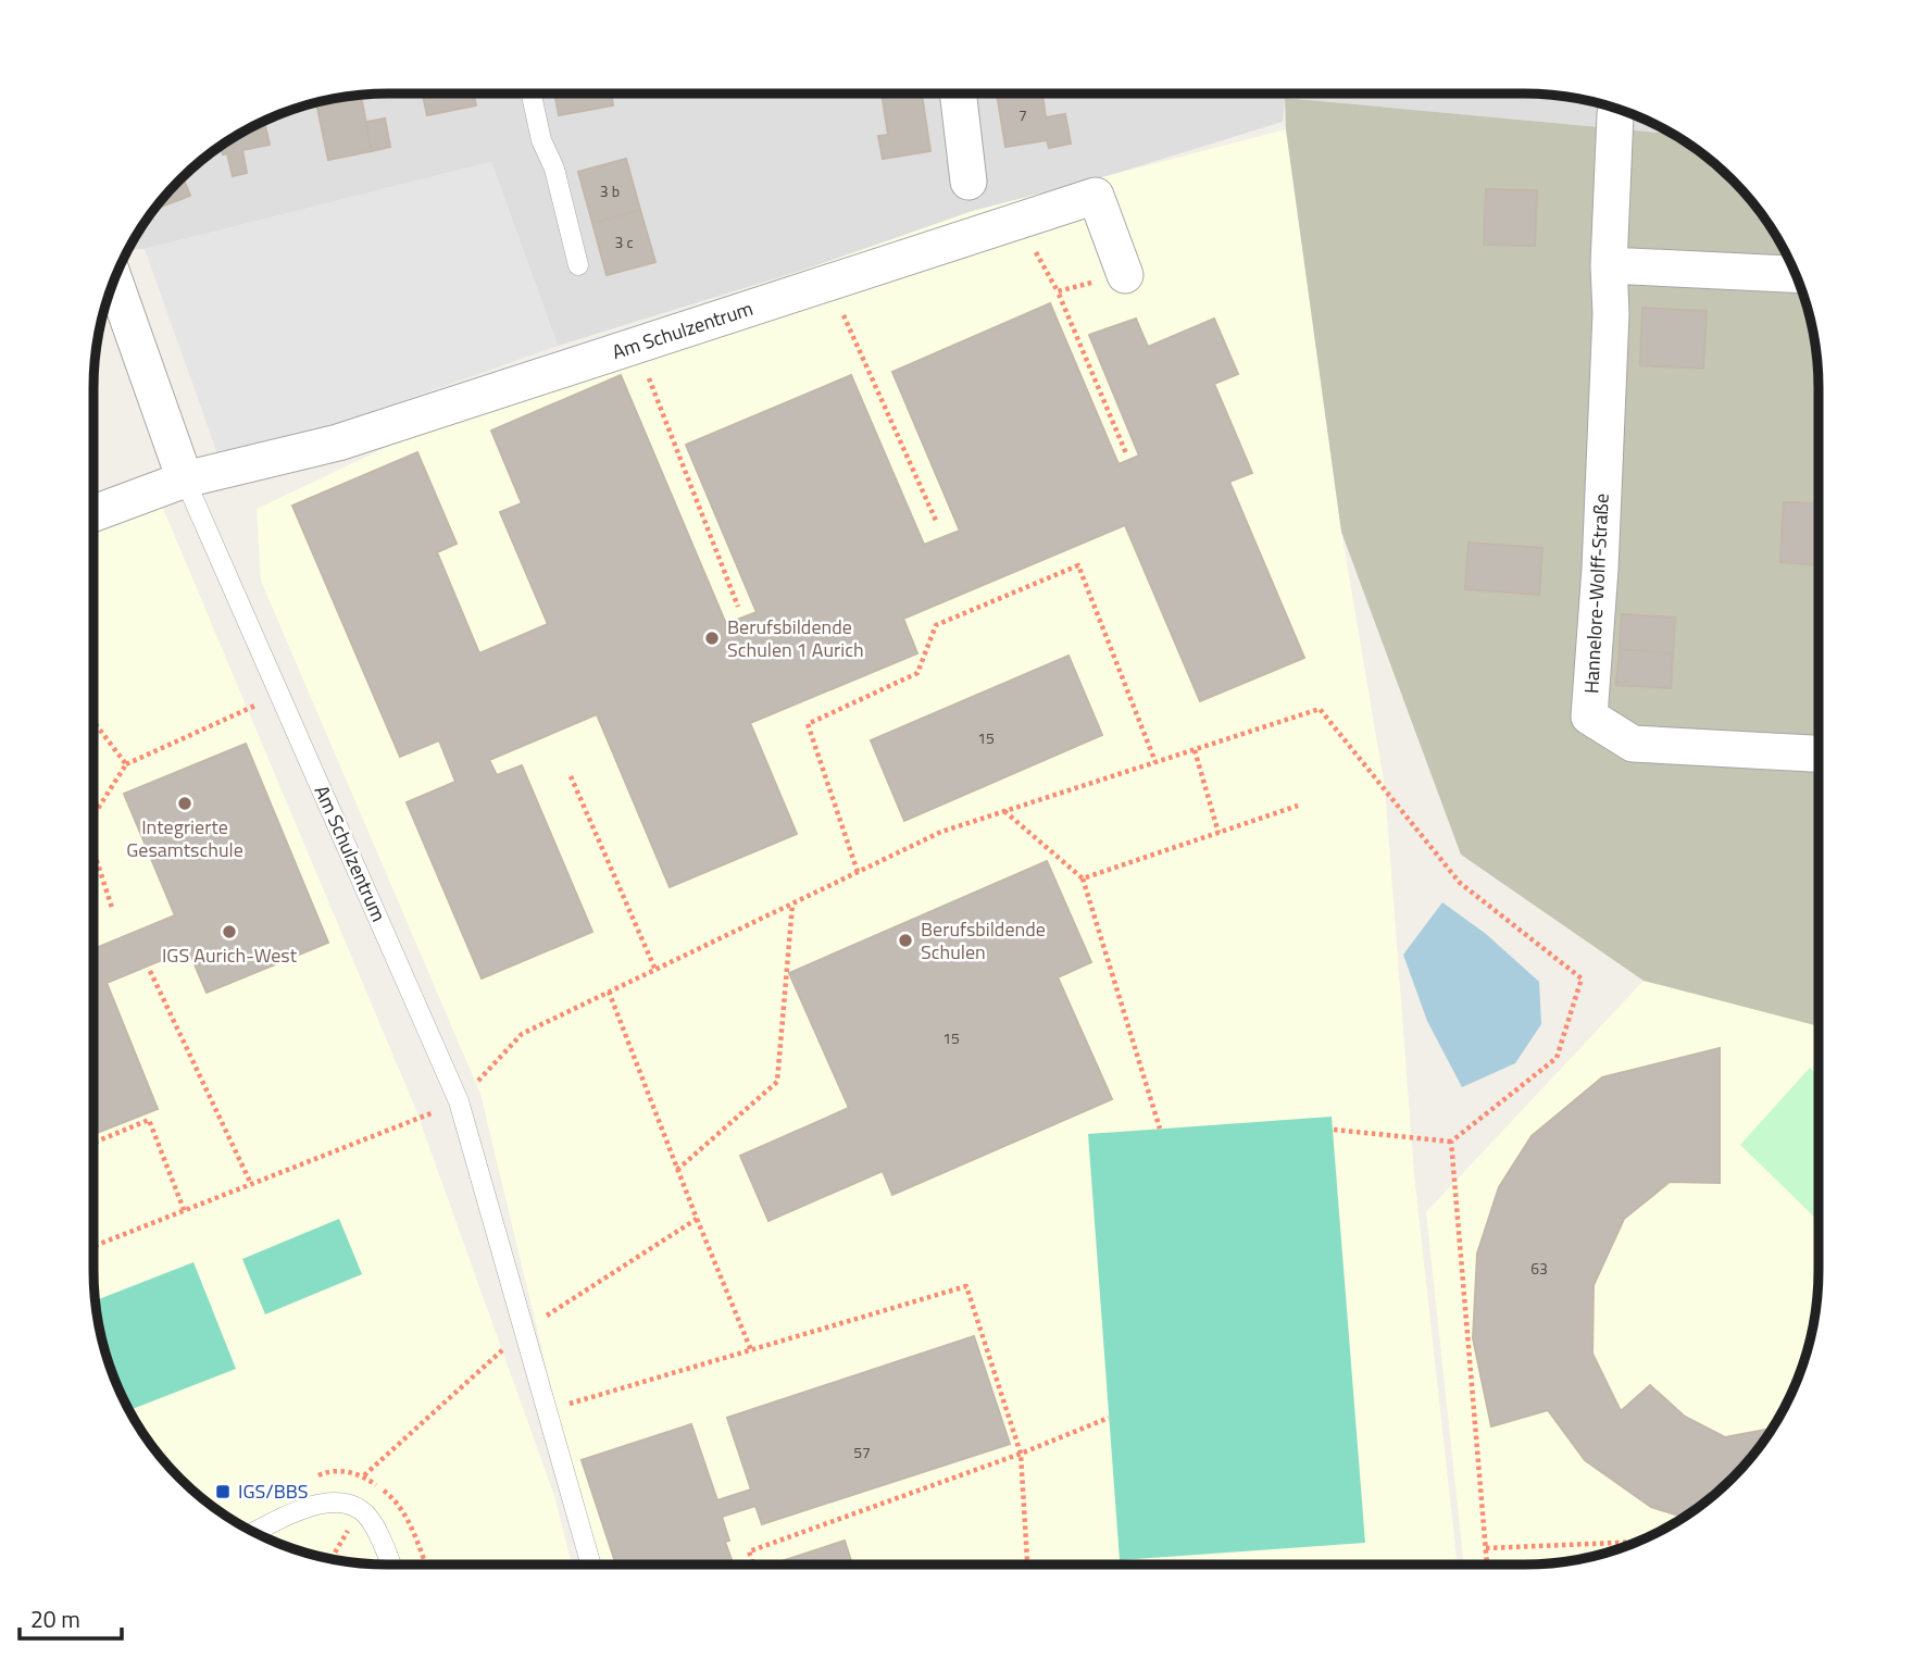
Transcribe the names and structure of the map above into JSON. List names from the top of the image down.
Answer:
{
  "streets": {
    "street": ["Am Schulzentrum", "Hannelore-Wolff-Straße"]
  },
  "places": {
    "other": [
      "Berufsbildende Schulen 1 Aurich",
      "Integrierte Gesamtschule",
      "IGS Aurich-West",
      "Berufsbildende Schulen"
    ],
    "transit": ["IGS/BBS"]
  },
  "house_numbers": [
    "7",
    "3 b",
    "3 c",
    "15",
    "15",
    "63",
    "57"
  ],
  "scale_bar": "20 m"
}
